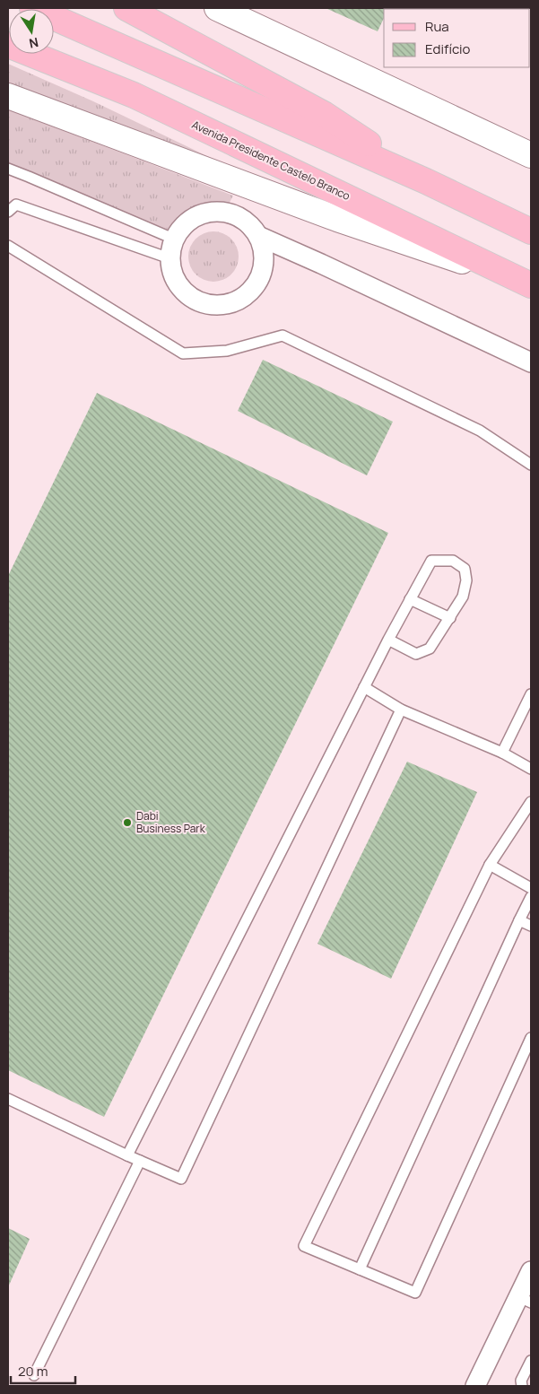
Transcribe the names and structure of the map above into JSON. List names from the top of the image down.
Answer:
{
  "streets": {
    "main road": ["Avenida Presidente Castelo Branco"]
  },
  "places": ["Dabi Business Park"],
  "legend": ["Rua", "Edifício"],
  "scale_bar": "20 m",
  "north": "bottom"
}
